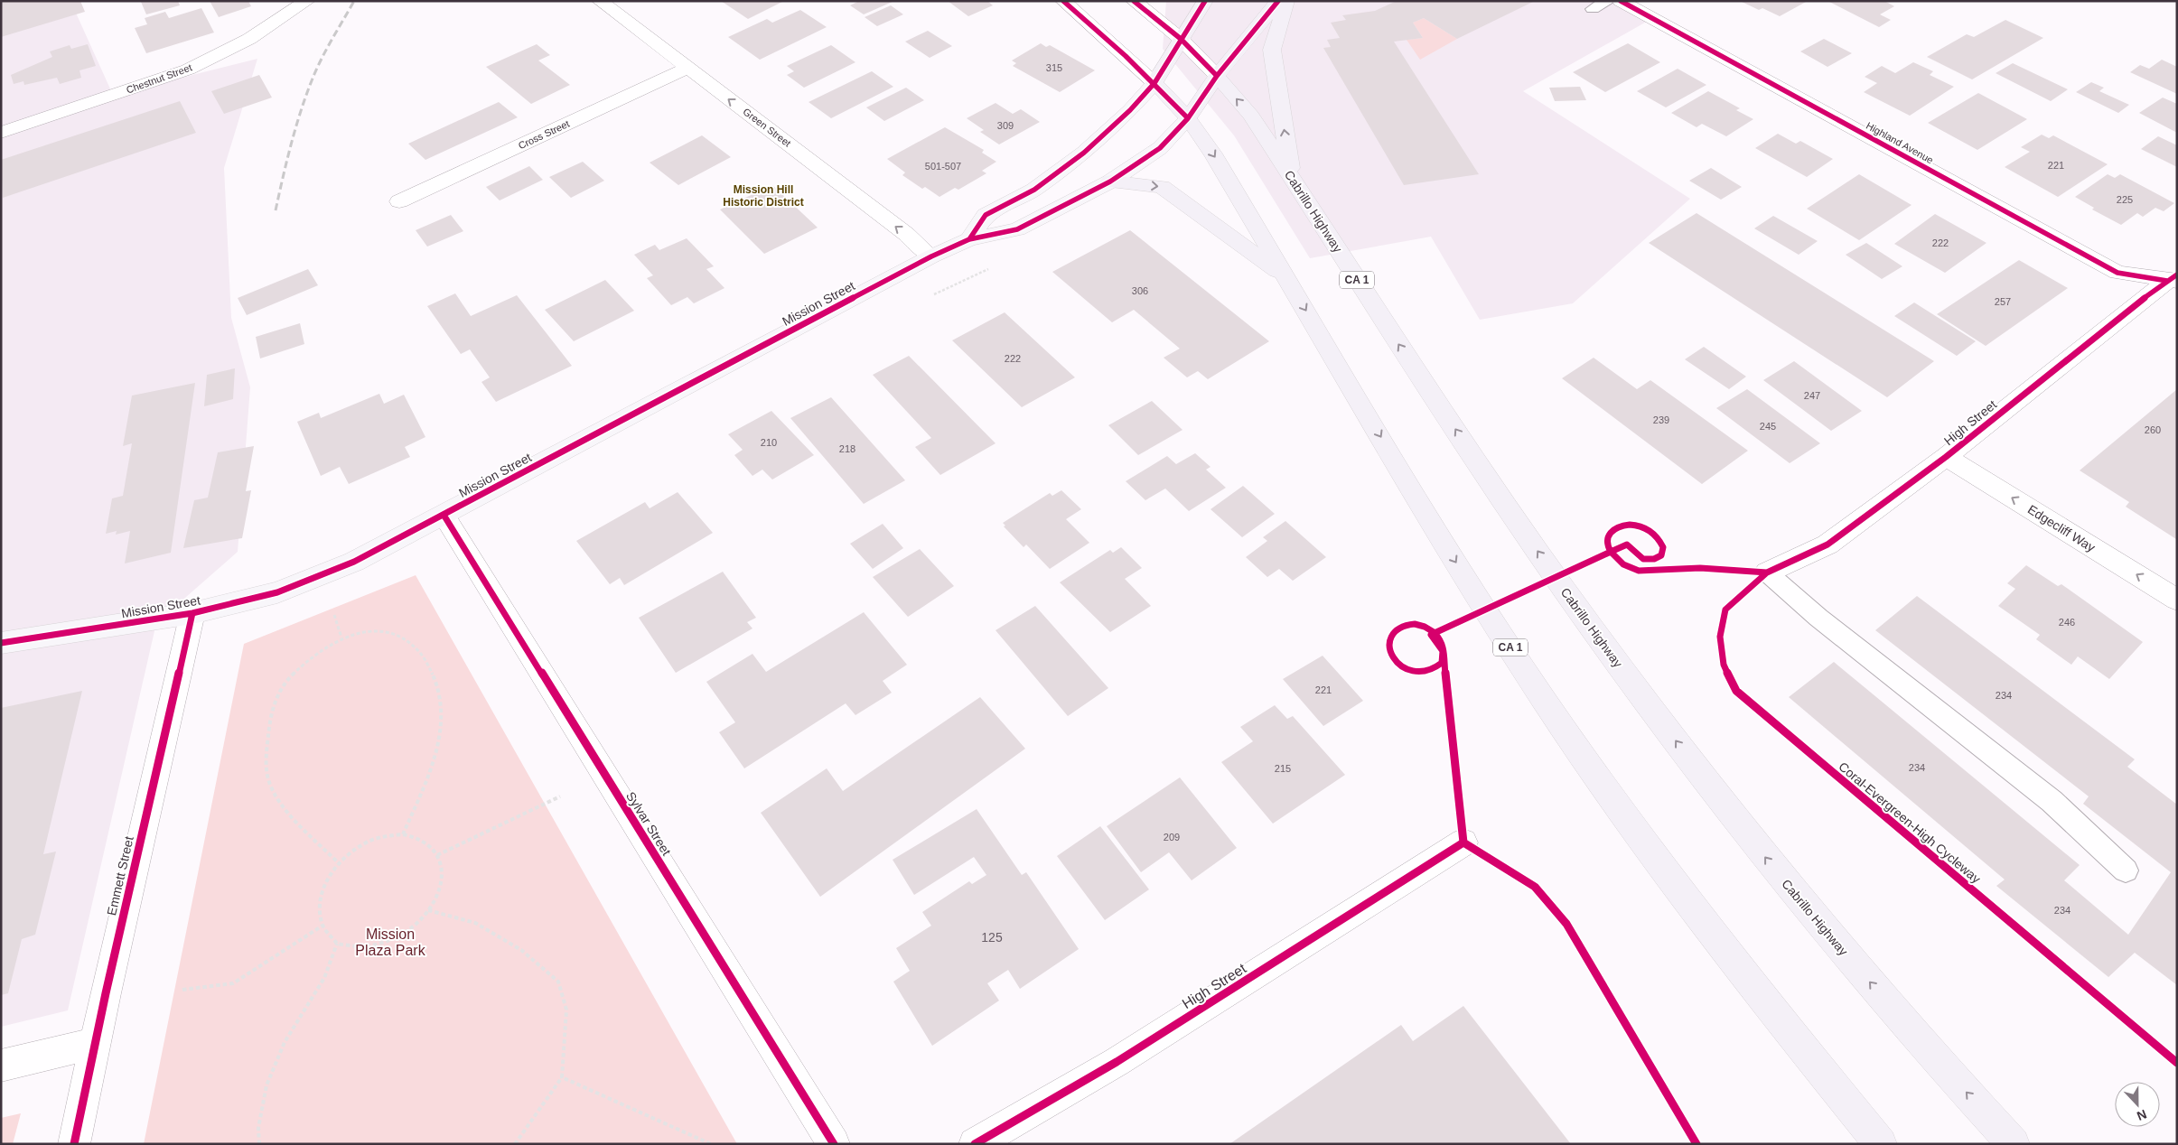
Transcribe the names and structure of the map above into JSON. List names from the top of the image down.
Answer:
{
  "streets": {
    "highway": ["Cabrillo Highway", "CA 1", "Mission Street"],
    "street": [
      "Chestnut Street",
      "Green Street",
      "Cross Street",
      "Highland Avenue",
      "High Street",
      "Edgecliff Way",
      "Sylvar Street",
      "Emmett Street"
    ],
    "cycle path": ["Coral-Evergreen-High Cycleway"]
  },
  "crossings": [
    ["Green Street", "Cross Street"],
    ["Green Street", "Mission Street"],
    ["Highland Avenue", "High Street"],
    ["Cabrillo Highway", "CA 1"],
    ["Cabrillo Highway", "Mission Street"],
    ["CA 1", "Mission Street"],
    ["Mission Street", "Sylvar Street"],
    ["Mission Street", "Emmett Street"],
    ["High Street", "Edgecliff Way"]
  ],
  "one_way": ["Green Street", "Edgecliff Way"],
  "districts": ["Mission Hill Historic District"],
  "parks": ["Mission Plaza Park"],
  "house_numbers": [
    "315",
    "309",
    "221",
    "501-507",
    "225",
    "222",
    "306",
    "257",
    "222",
    "247",
    "239",
    "245",
    "260",
    "210",
    "218",
    "246",
    "221",
    "234",
    "234",
    "215",
    "209",
    "234",
    "125"
  ],
  "north": "bottom"
}
